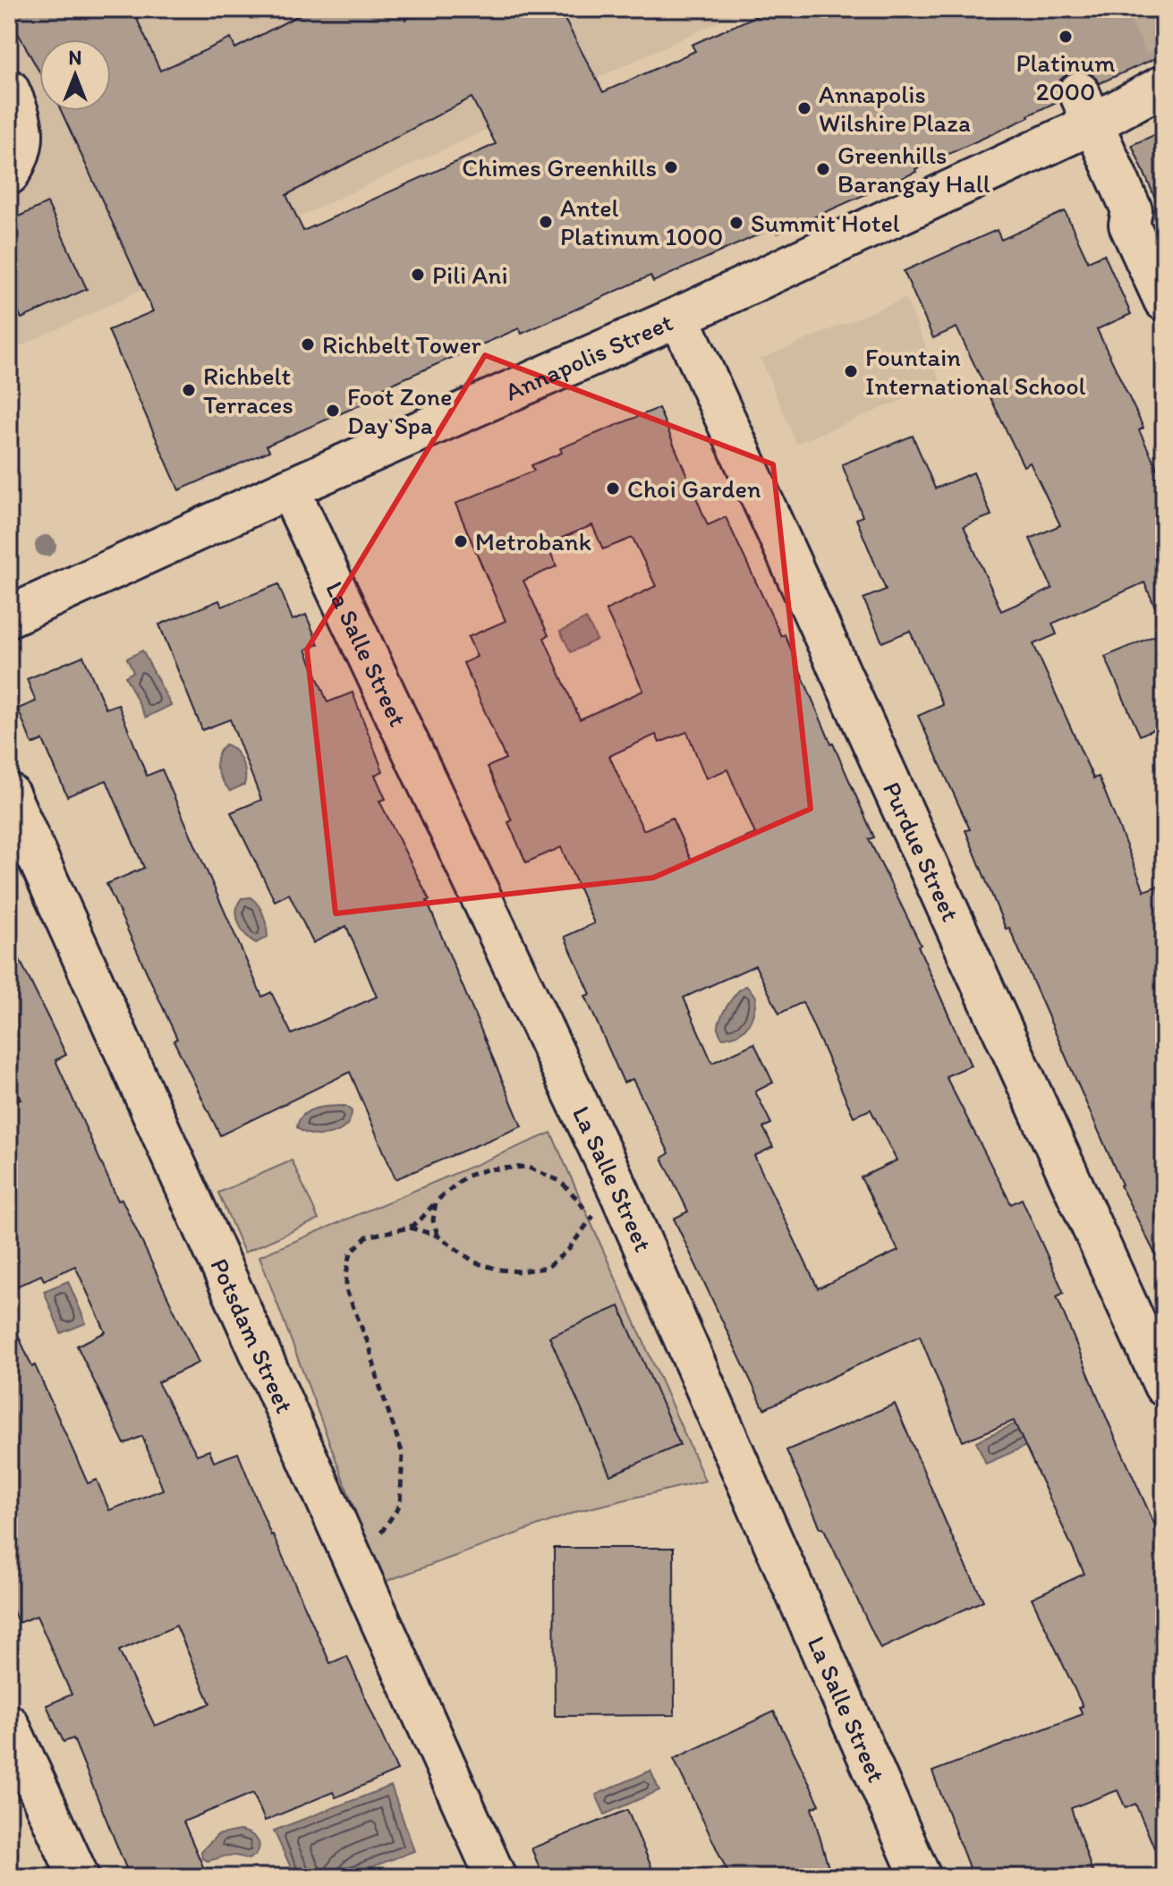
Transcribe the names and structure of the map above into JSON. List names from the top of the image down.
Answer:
{
  "streets": {
    "street": [
      "Annapolis Street",
      "La Salle Street",
      "Purdue Street",
      "Potsdam Street"
    ]
  },
  "crossings": [
    ["Annapolis Street", "La Salle Street"],
    ["Annapolis Street", "Purdue Street"]
  ],
  "places": [
    "Platinum 2000",
    "Annapolis Wilshire Plaza",
    "Chimes Greenhills",
    "Greenhills Barangay Hall",
    "Antel Platinum 1000",
    "Summit Hotel",
    "Pili Ani",
    "Richbelt Tower",
    "Fountain International School",
    "Richbelt Terraces",
    "Foot Zone Day Spa",
    "Choi Garden",
    "Metrobank"
  ],
  "north": "top"
}
